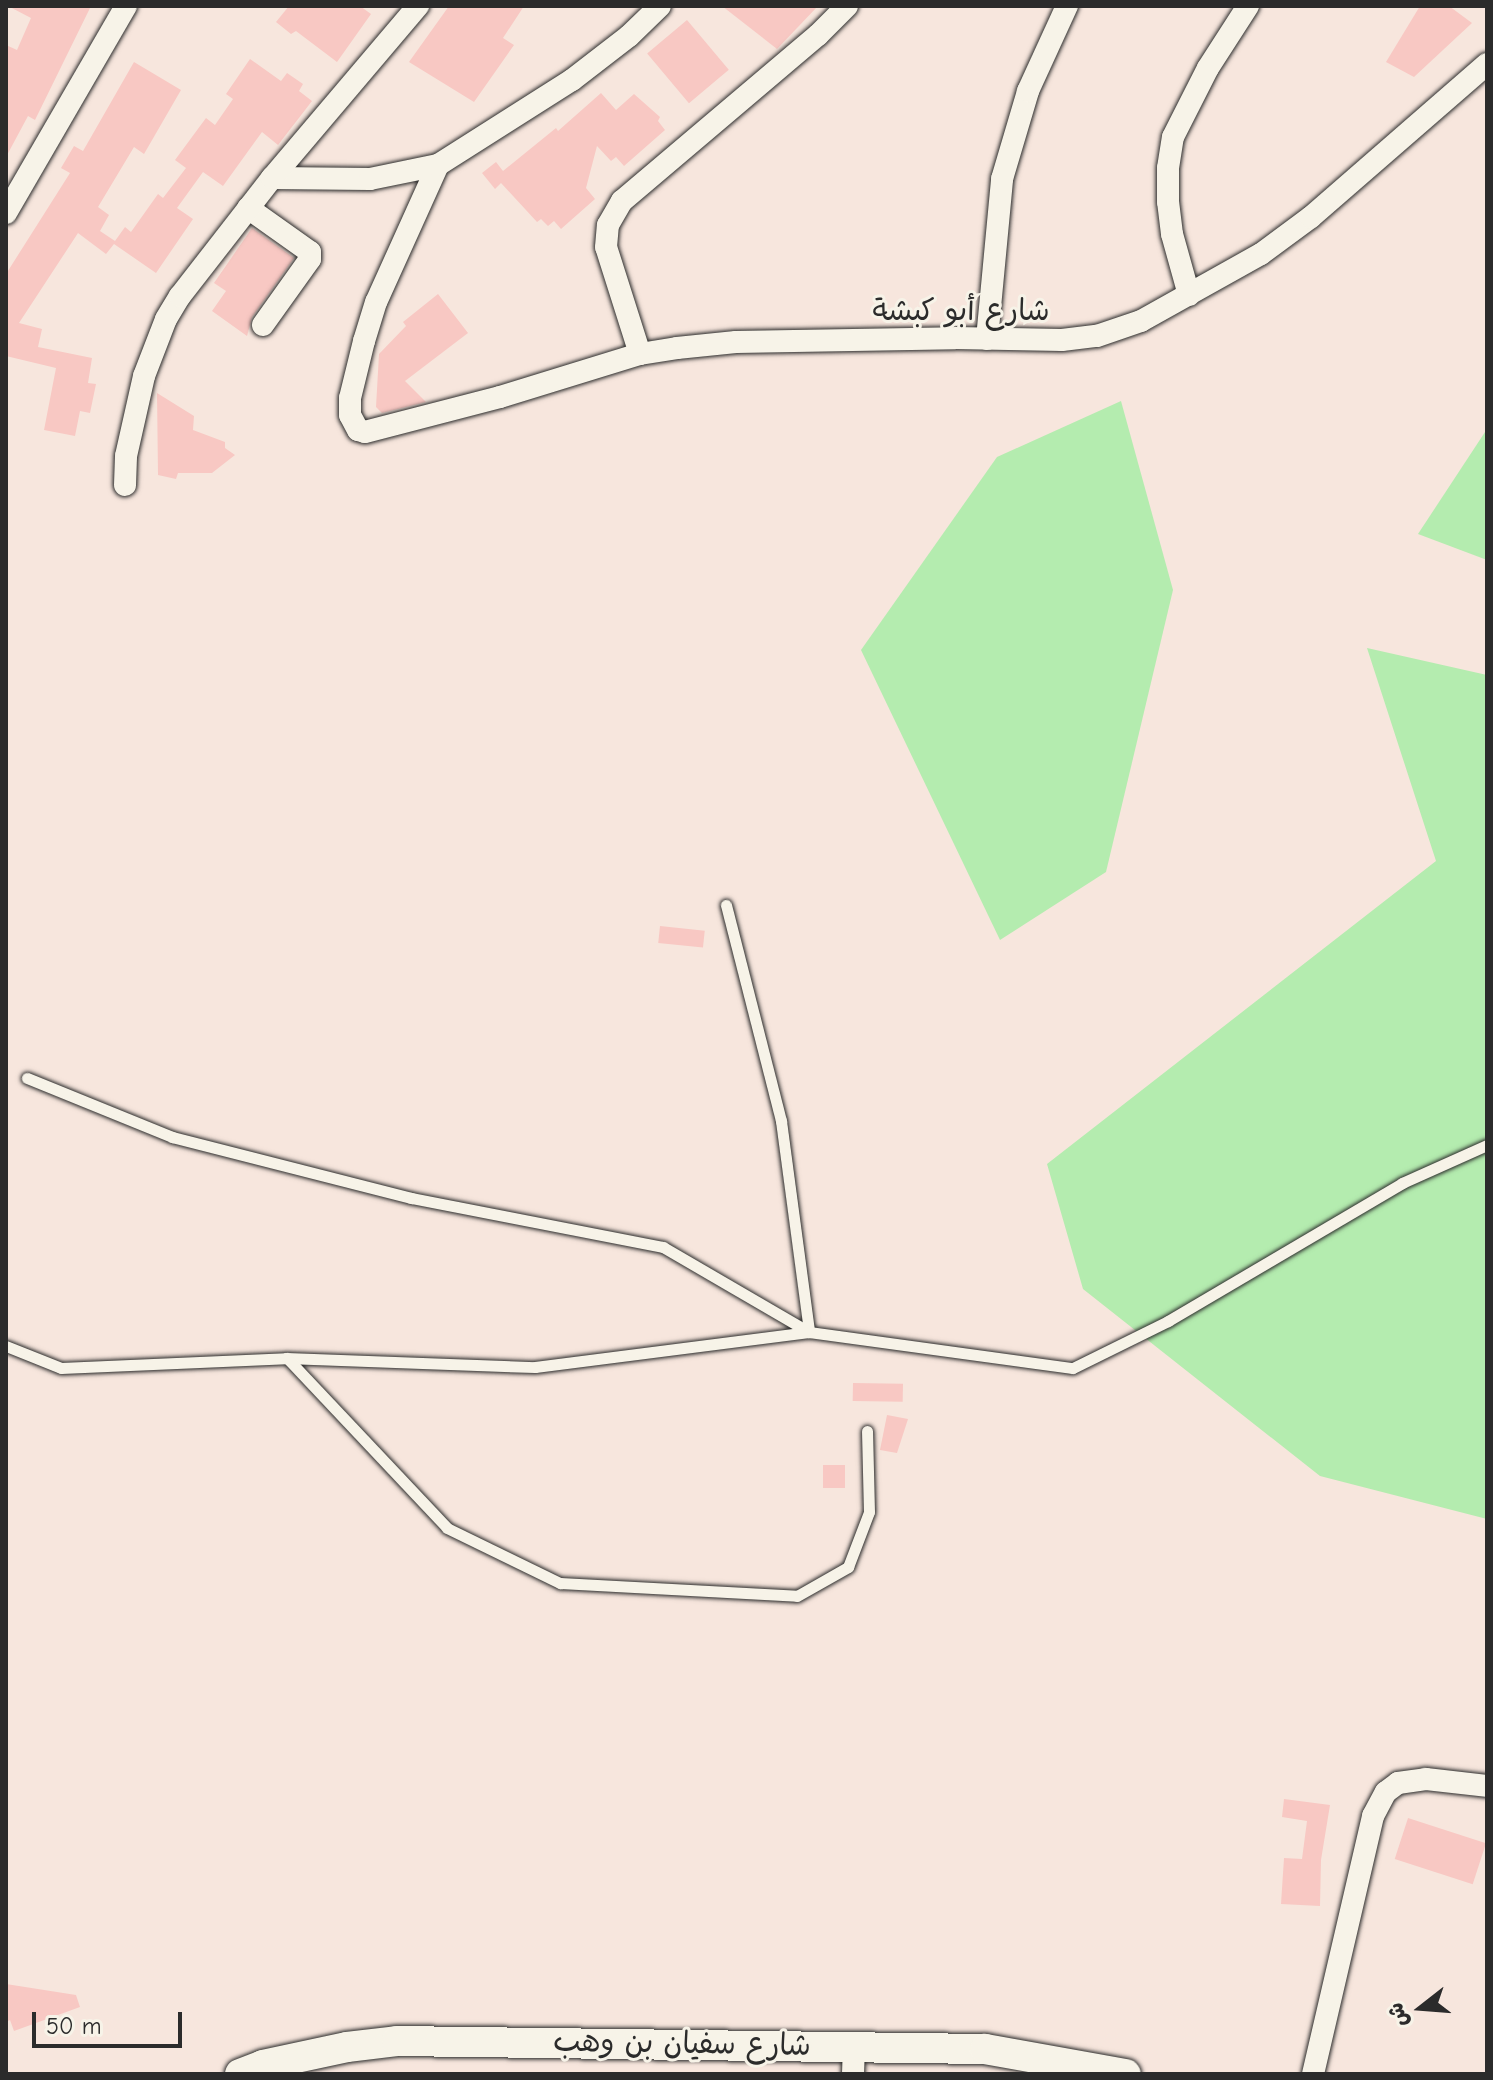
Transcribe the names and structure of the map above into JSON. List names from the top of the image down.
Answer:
{
  "streets": {
    "street": ["شارع أبو كبشة", "شارع سفيان بن وهب"]
  },
  "scale_bar": "50 m",
  "north": "left"
}
